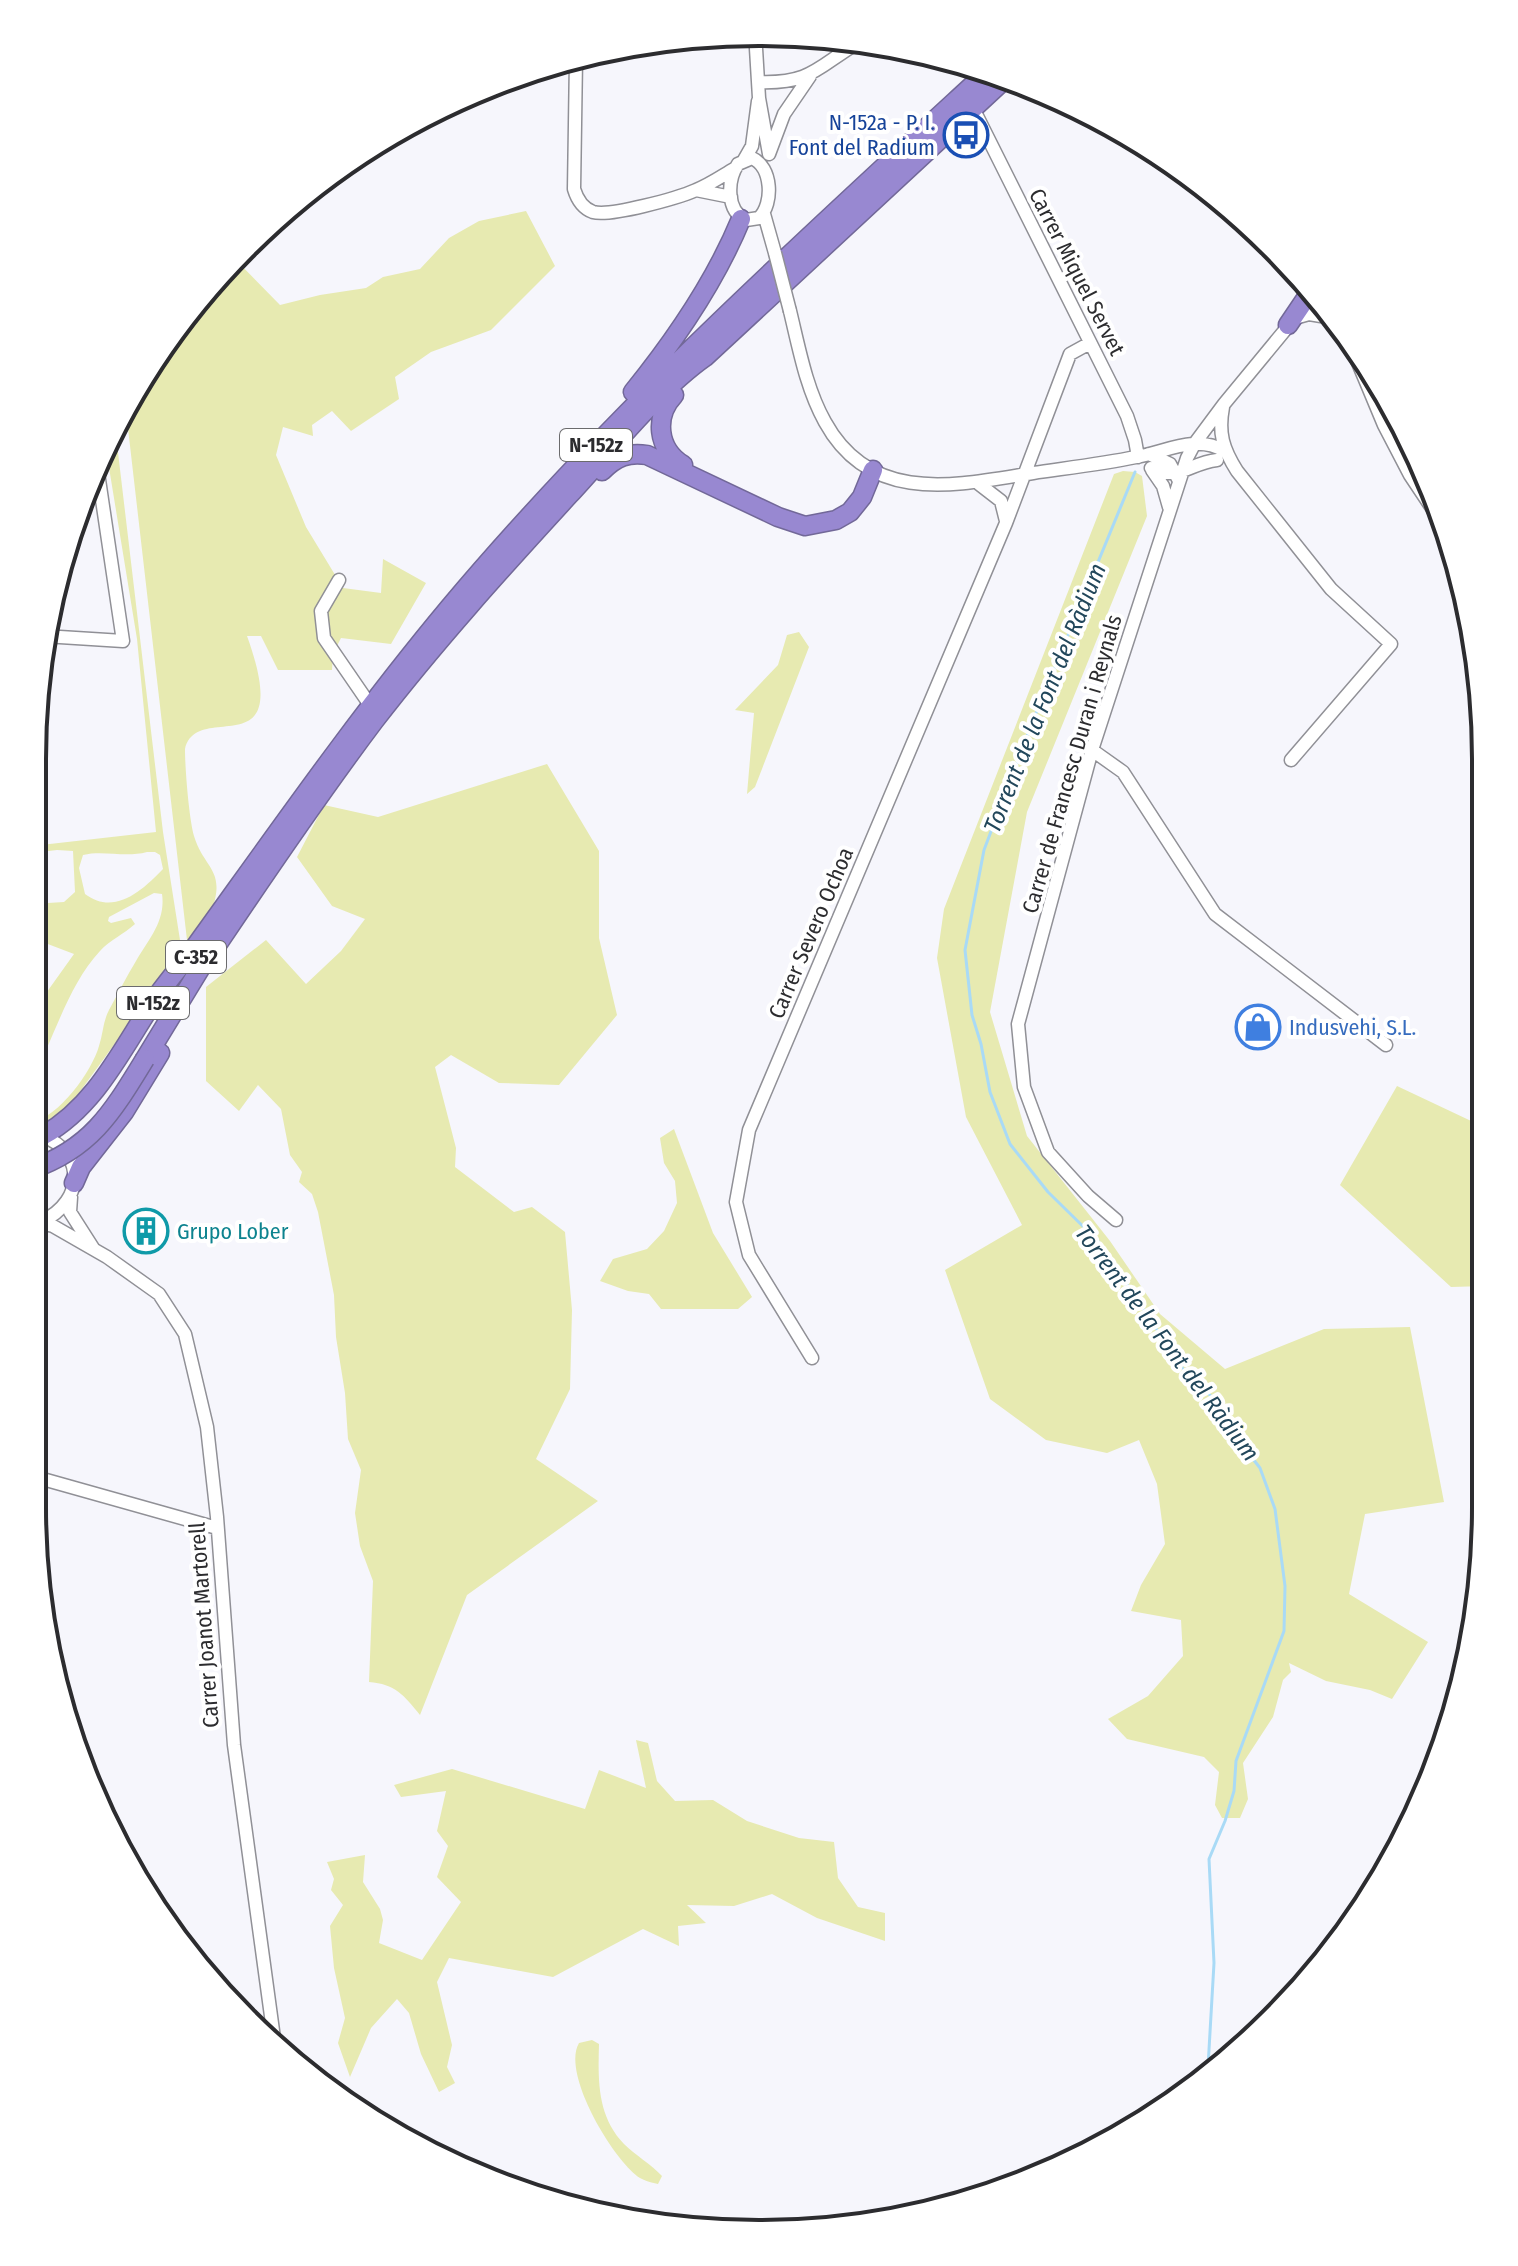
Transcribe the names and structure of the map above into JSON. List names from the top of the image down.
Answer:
{
  "streets": {
    "highway": ["N-152z", "C-352"],
    "street": [
      "Carrer Miquel Servet",
      "Carrer de Francesc Duran i Reynals",
      "Carrer Severo Ochoa",
      "Carrer Joanot Martorell"
    ]
  },
  "crossings": [
    ["Carrer Miquel Servet", "N-152z"],
    ["Carrer Miquel Servet", "Carrer Severo Ochoa"],
    ["N-152z", "C-352"]
  ],
  "water": ["Torrent de la Font del Ràdium"],
  "places": {
    "bus stop": ["N-152a - P. I. Font del Radium"],
    "shop": ["Indusvehi, S.L."],
    "building": ["Grupo Lober"]
  }
}
